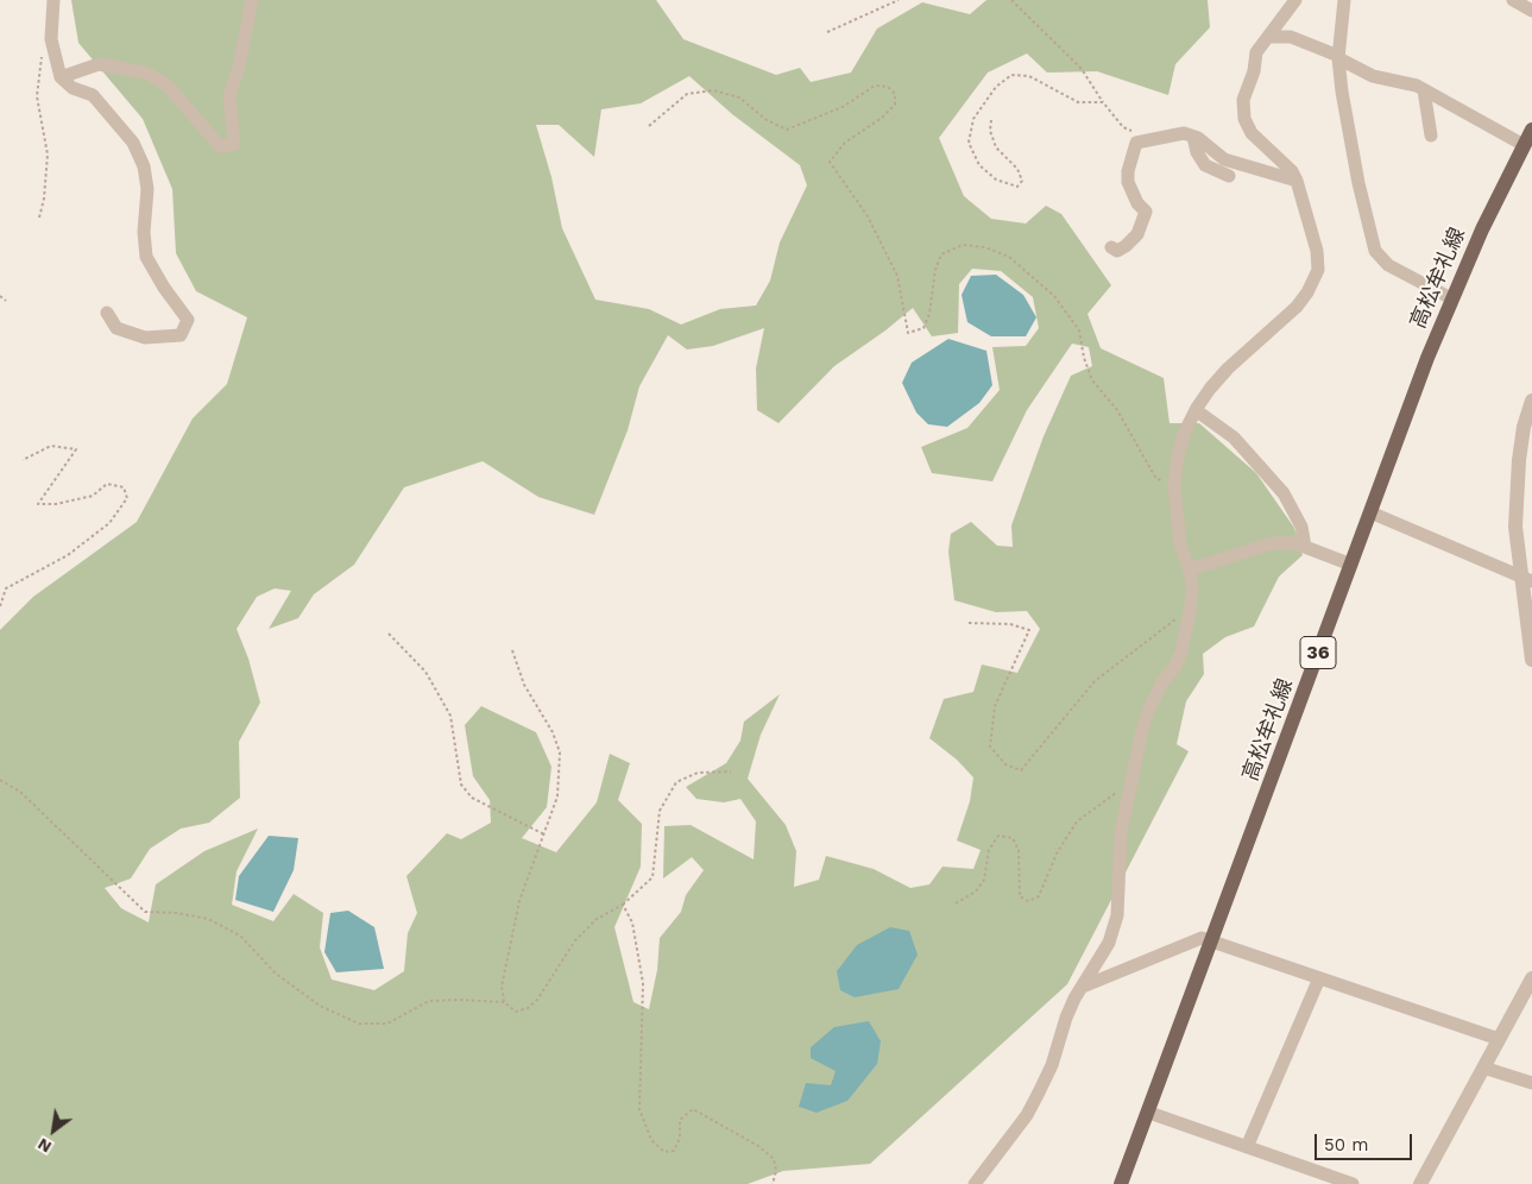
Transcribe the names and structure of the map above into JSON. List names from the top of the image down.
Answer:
{
  "streets": {
    "main road": ["高松牟礼線", "36"]
  },
  "scale_bar": "50 m",
  "north": "bottom left"
}
